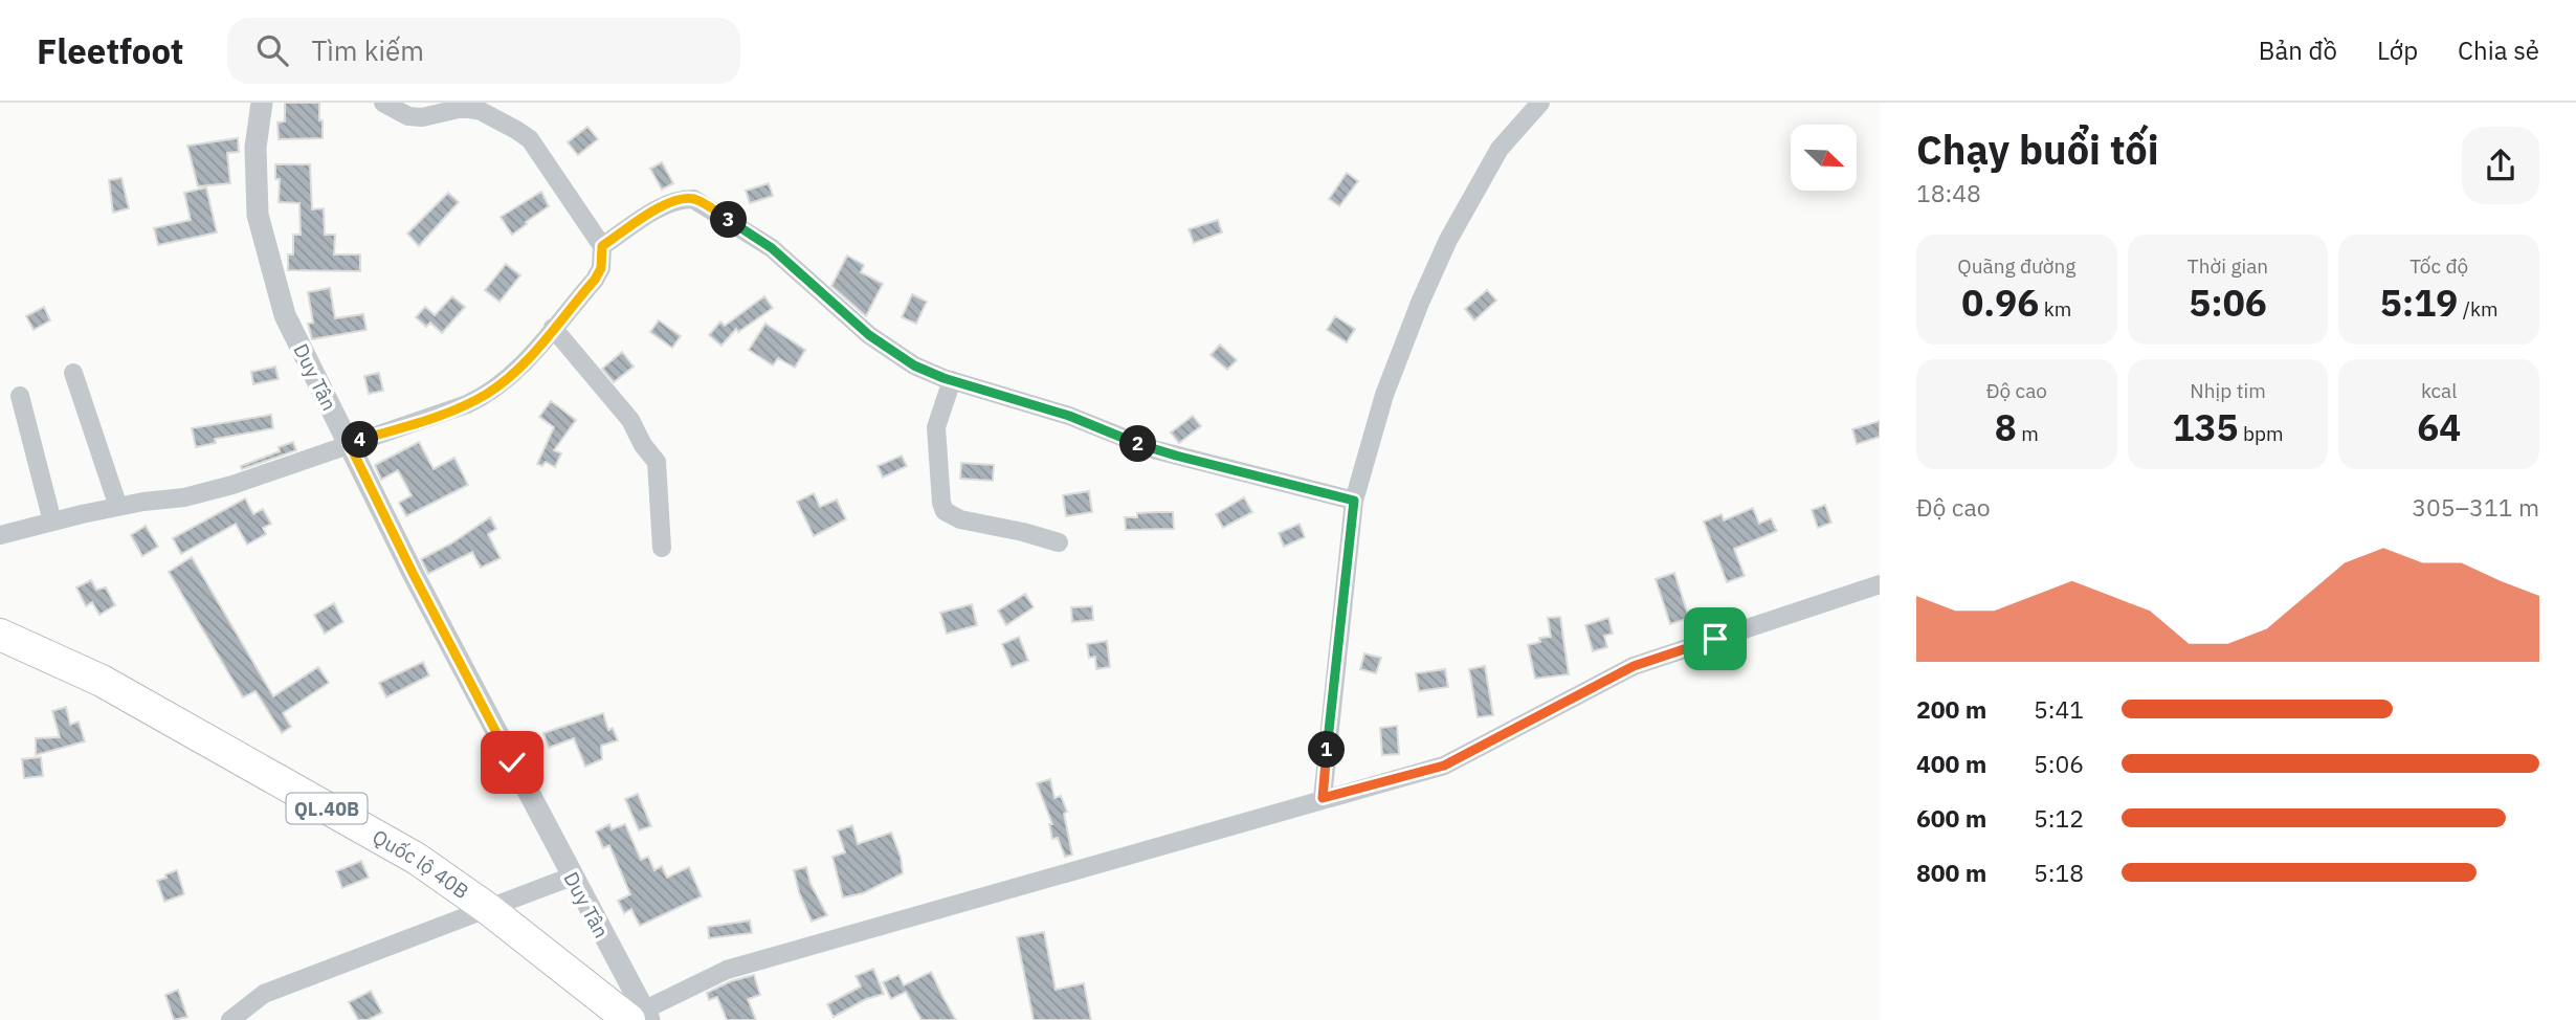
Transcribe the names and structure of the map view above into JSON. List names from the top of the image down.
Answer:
{
  "streets": {
    "highway": ["QL.40B", "Quốc lộ 40B"],
    "street": ["Duy Tân"]
  },
  "crossings": [
    ["Duy Tân", "Quốc lộ 40B"]
  ],
  "north": "bottom right",
  "page": {
    "header": "Fleetfoot",
    "search": "Tìm kiếm",
    "nav": ["Bản đồ", "Lớp", "Chia sẻ"],
    "heading": ["Chạy buổi tối", "18:48"],
    "pins": [
      "3",
      "4",
      "2",
      "1"
    ],
    "stats": [
      ["Quãng đường", "0.96 km"],
      ["Thời gian", "5:06"],
      ["Tốc độ", "5:19 /km"],
      ["Độ cao", "8 m"],
      ["Nhịp tim", "135 bpm"],
      ["kcal", "64"]
    ],
    "chart": ["Độ cao", "305–311 m"],
    "list": [
      {
        "name": "200 m",
        "note": "5:41"
      },
      {
        "name": "400 m",
        "note": "5:06"
      },
      {
        "name": "600 m",
        "note": "5:12"
      },
      {
        "name": "800 m",
        "note": "5:18"
      }
    ]
  }
}
